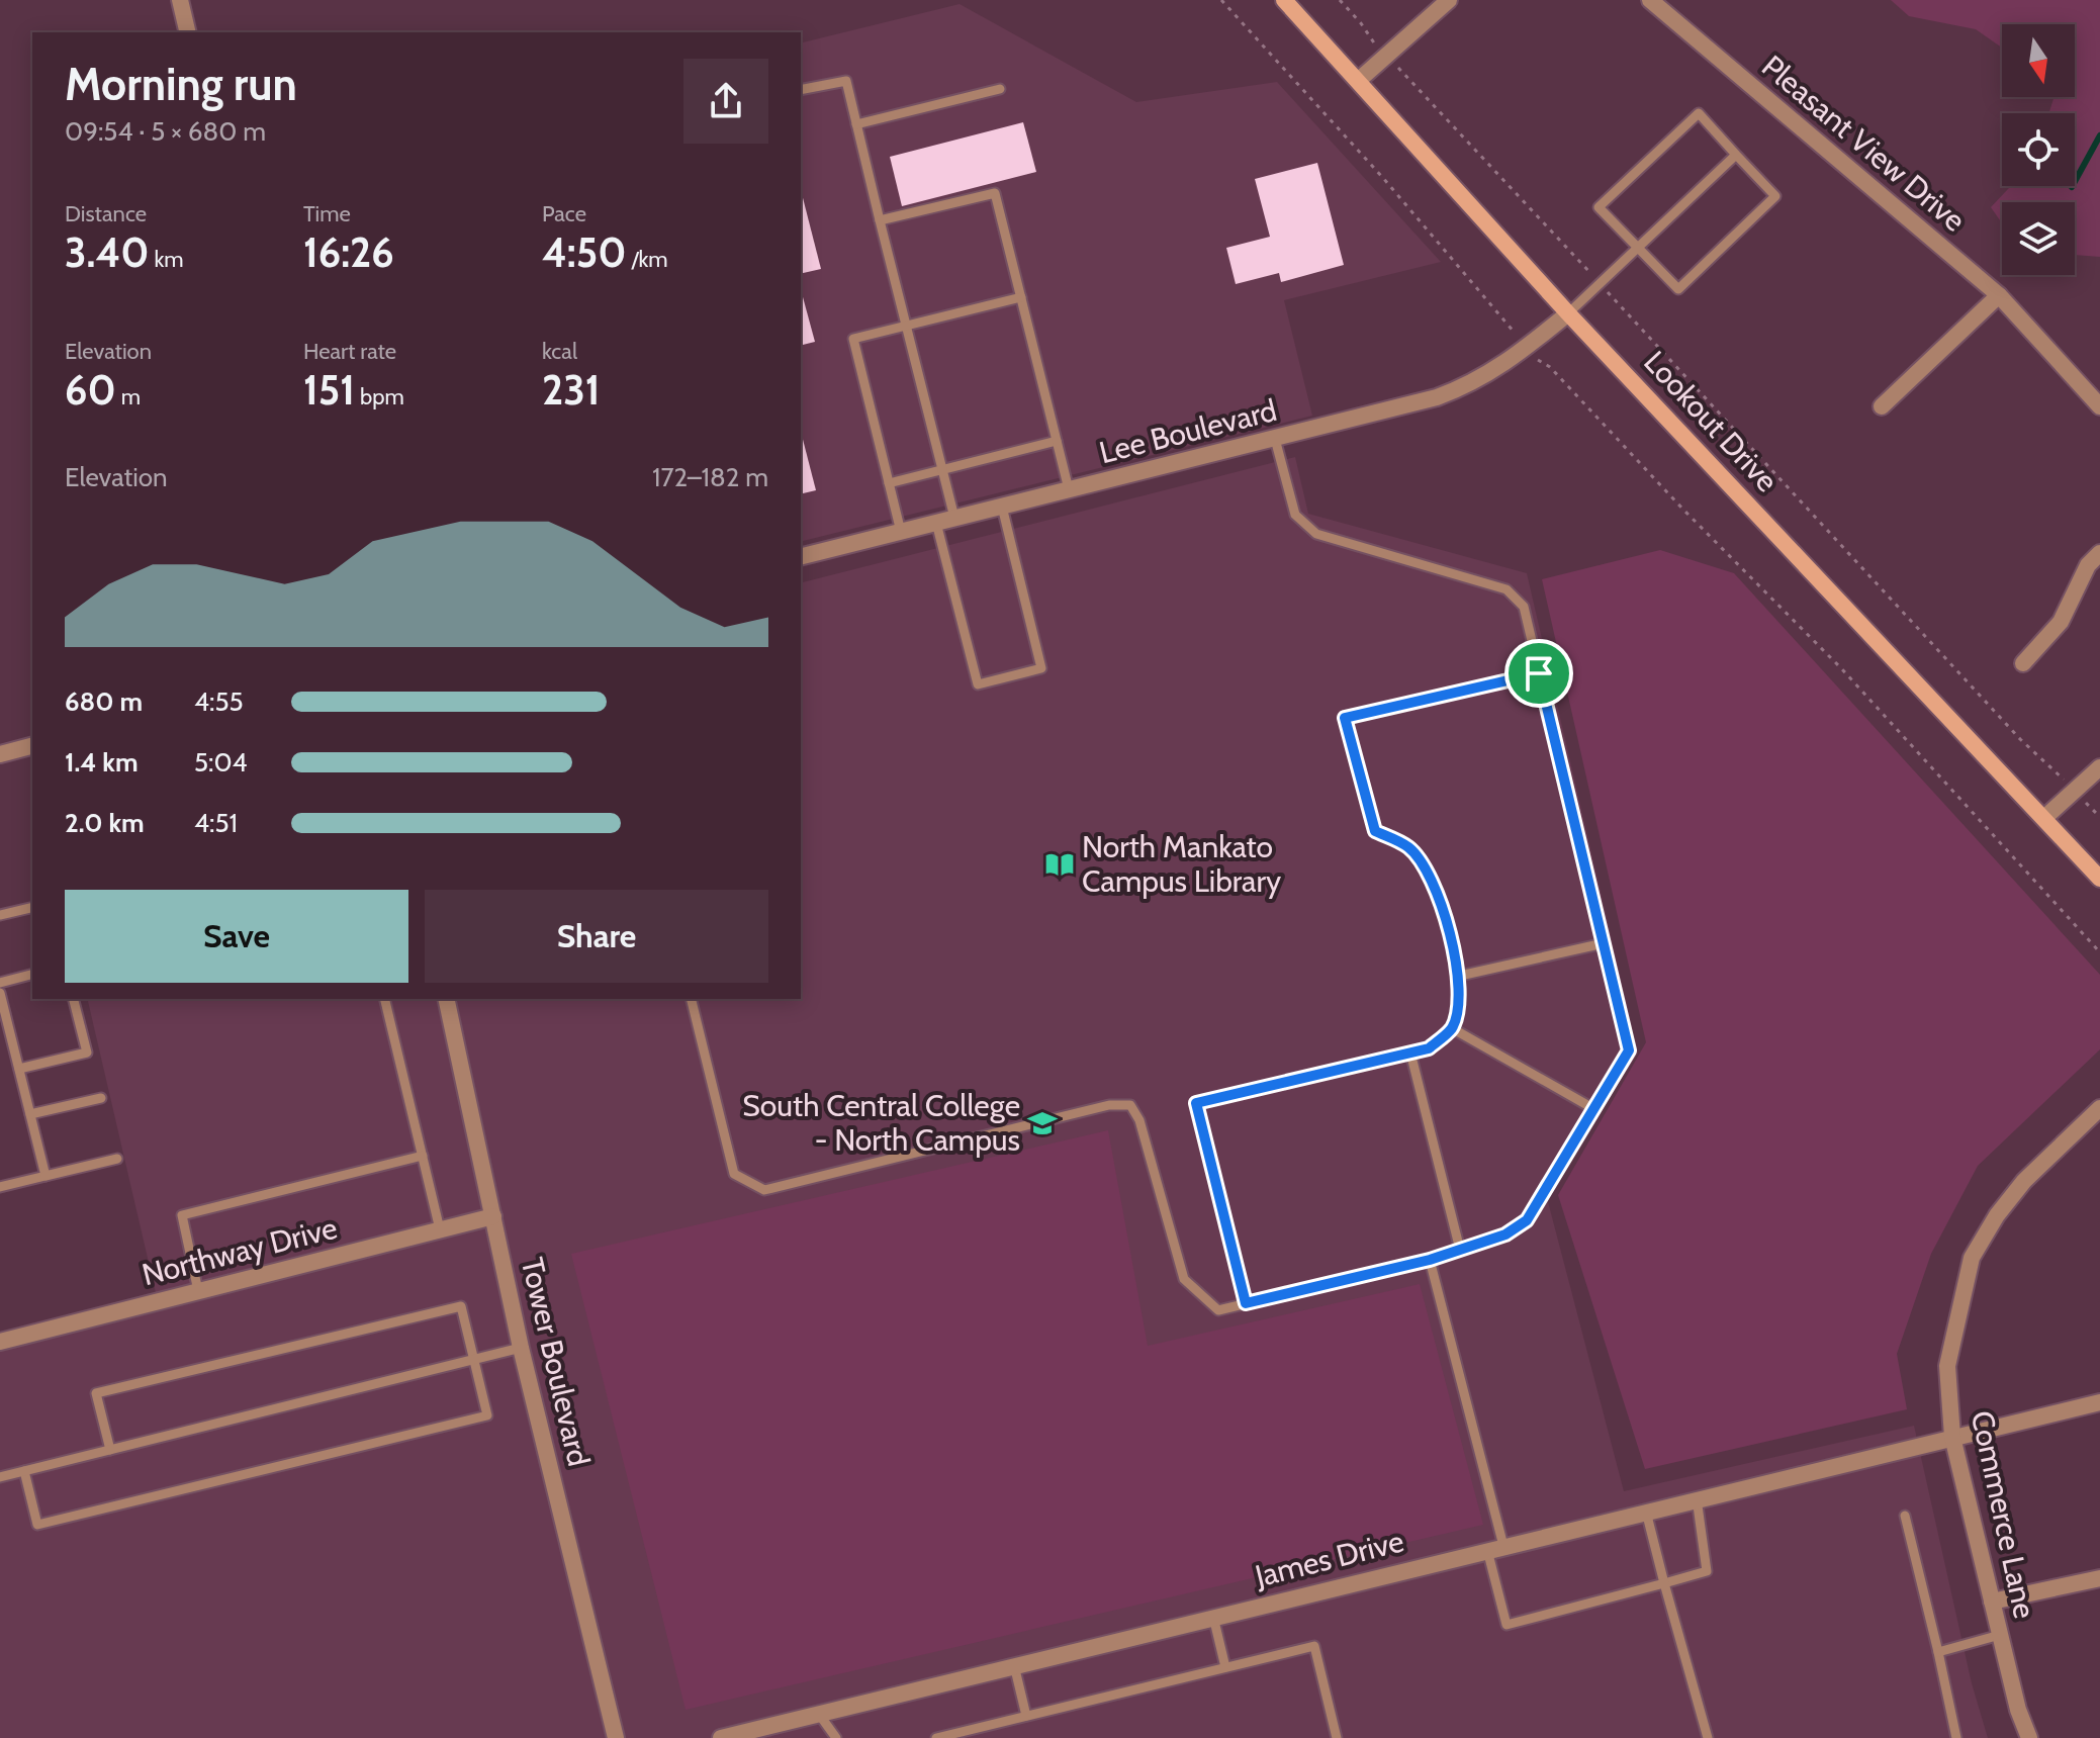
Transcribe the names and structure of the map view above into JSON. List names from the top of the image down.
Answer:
{
  "streets": {
    "main road": ["Lookout Drive"],
    "street": [
      "Pleasant View Drive",
      "Lee Boulevard",
      "Northway Drive",
      "Tower Boulevard",
      "Commerce Lane",
      "James Drive"
    ]
  },
  "crossings": [
    ["Lookout Drive", "Lee Boulevard"],
    ["Northway Drive", "Tower Boulevard"],
    ["Commerce Lane", "James Drive"]
  ],
  "places": {
    "library": ["North Mankato Campus Library"],
    "school or university": ["South Central College - North Campus"]
  },
  "north": "bottom",
  "page": {
    "heading": ["Morning run", "09:54 · 5 × 680 m"],
    "stats": [
      ["Distance", "3.40 km"],
      ["Time", "16:26"],
      ["Pace", "4:50 /km"],
      ["Elevation", "60 m"],
      ["Heart rate", "151 bpm"],
      ["kcal", "231"]
    ],
    "chart": ["Elevation", "172–182 m"],
    "list": [
      {
        "name": "680 m",
        "note": "4:55"
      },
      {
        "name": "1.4 km",
        "note": "5:04"
      },
      {
        "name": "2.0 km",
        "note": "4:51"
      }
    ],
    "buttons": ["Save", "Share"]
  }
}
